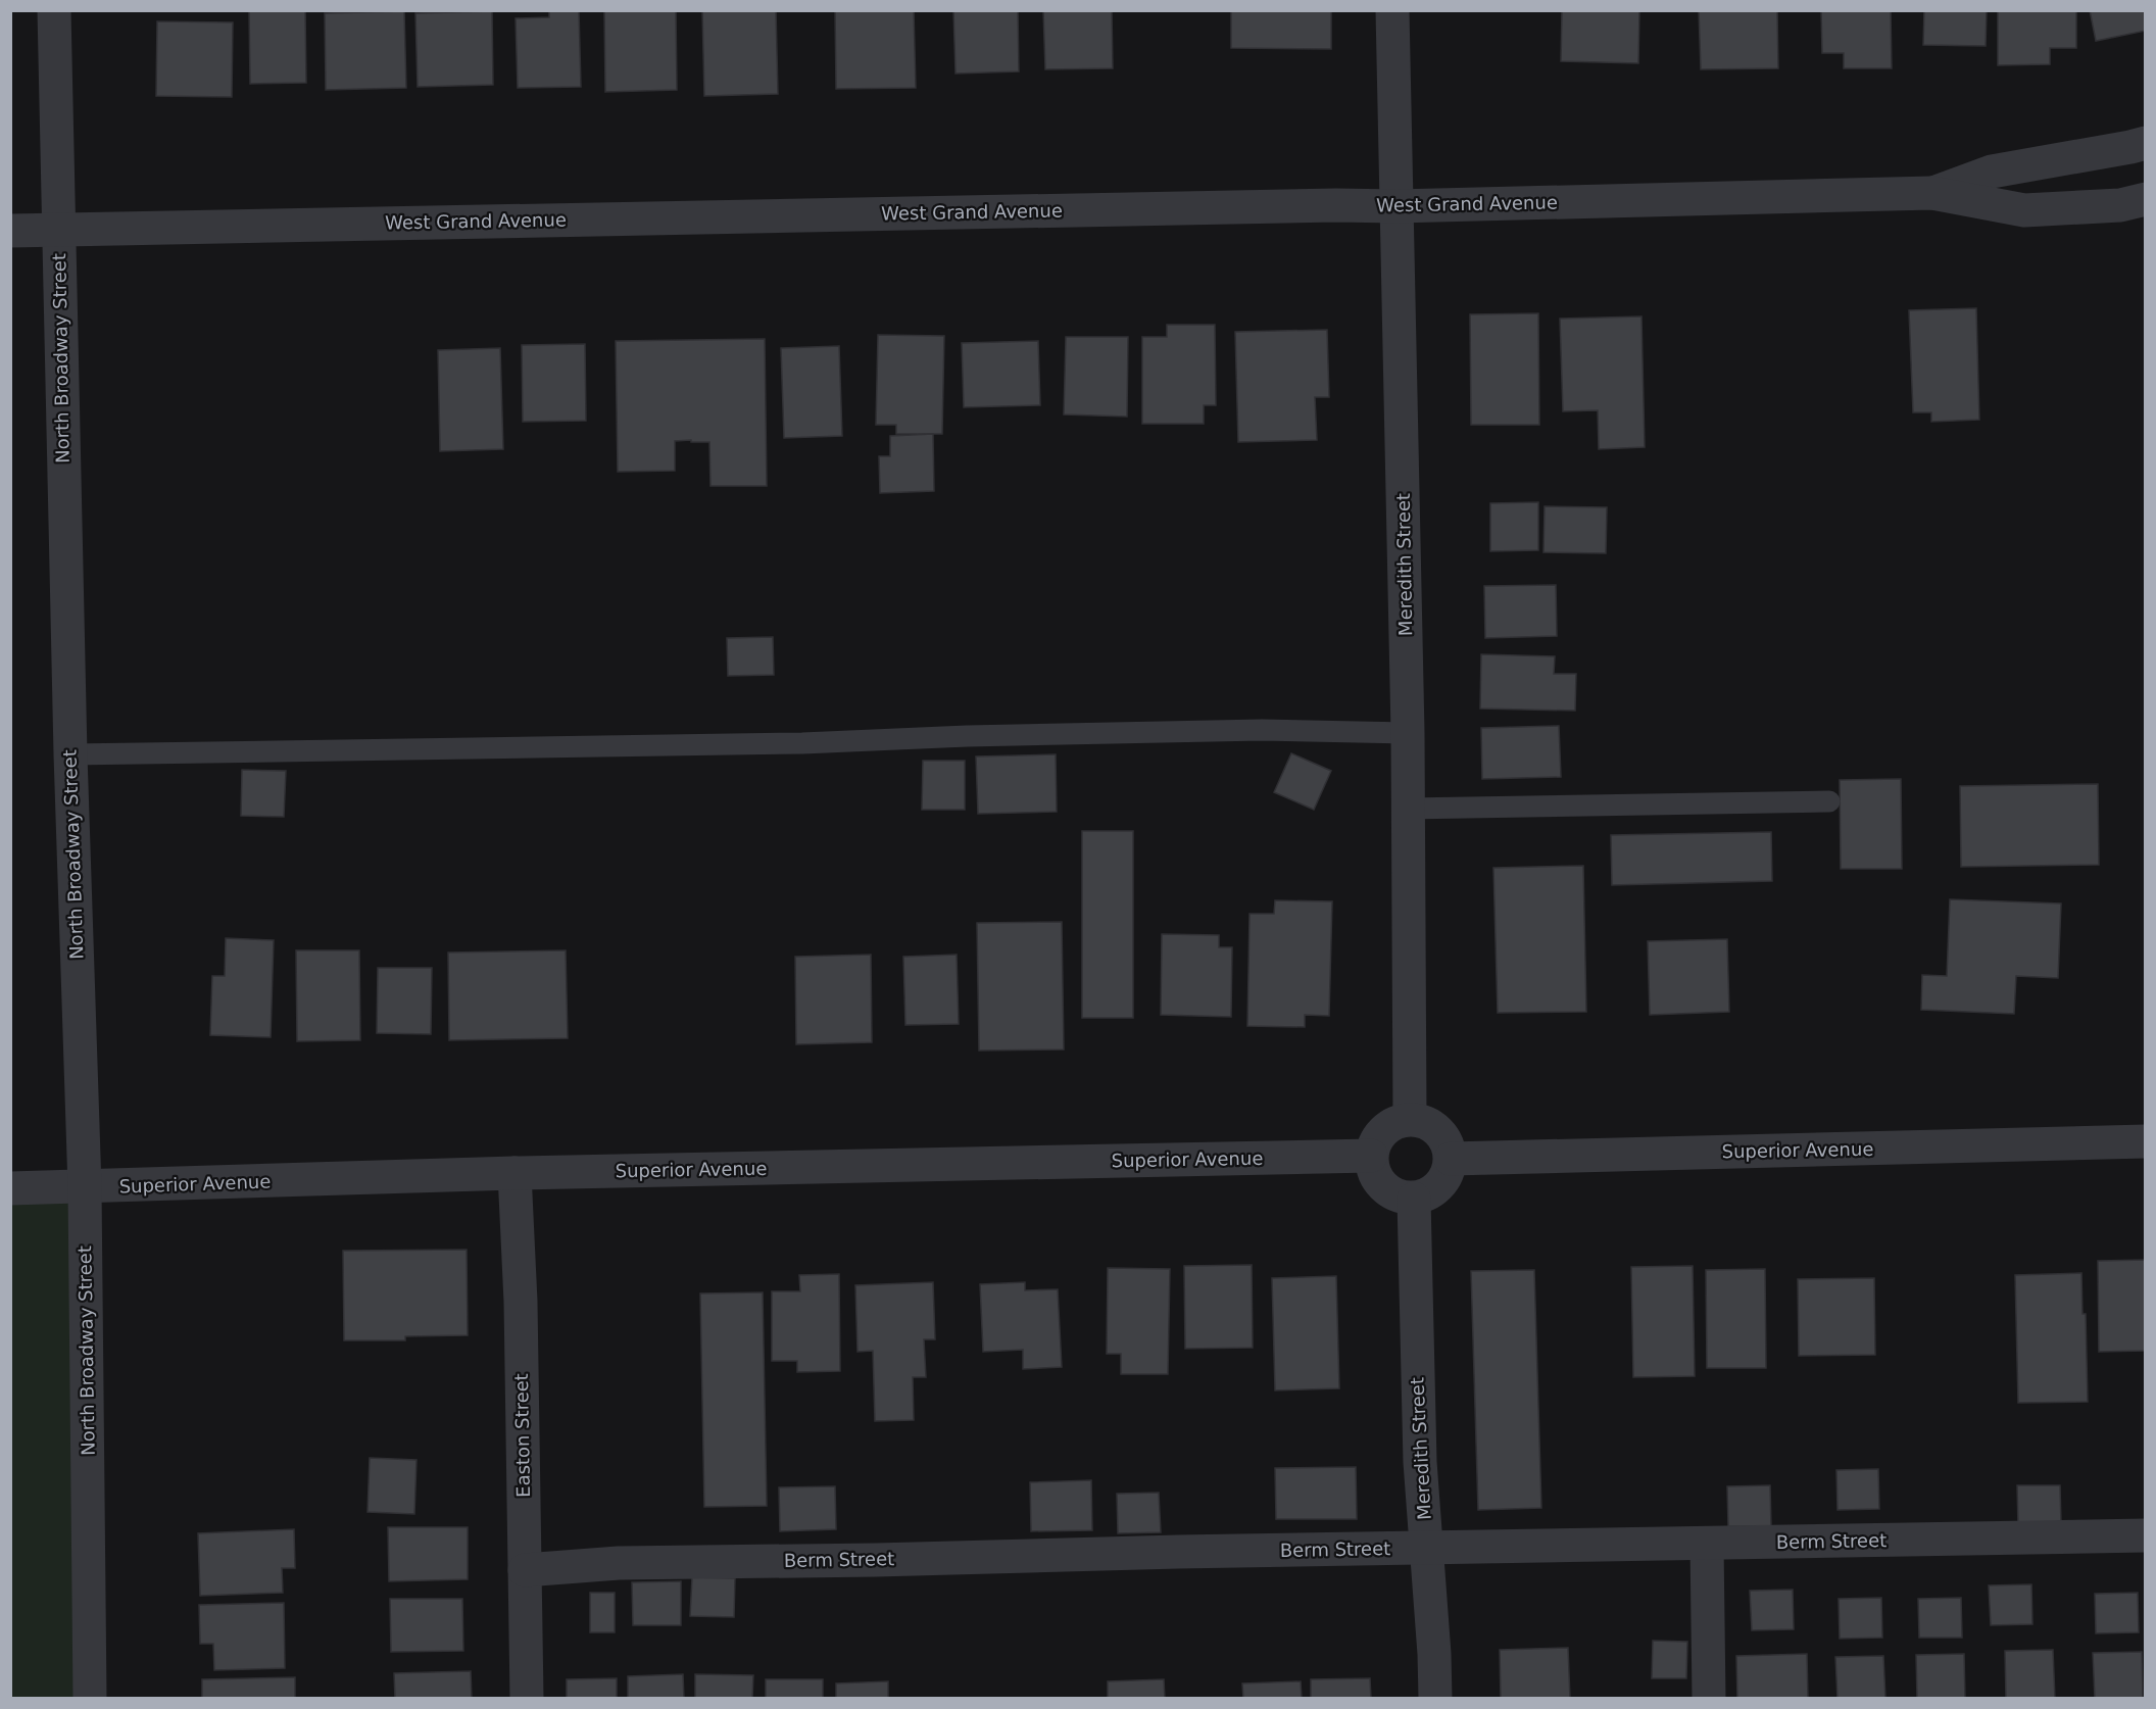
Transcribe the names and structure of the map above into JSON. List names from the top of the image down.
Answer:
{
  "streets": {
    "street": [
      "West Grand Avenue",
      "North Broadway Street",
      "Meredith Street",
      "Superior Avenue",
      "Easton Street",
      "Berm Street"
    ]
  },
  "crossings": [
    ["West Grand Avenue", "North Broadway Street"],
    ["West Grand Avenue", "Meredith Street"],
    ["North Broadway Street", "Superior Avenue"],
    ["Meredith Street", "Superior Avenue"],
    ["Meredith Street", "Berm Street"],
    ["Superior Avenue", "Easton Street"],
    ["Easton Street", "Berm Street"]
  ]
}
